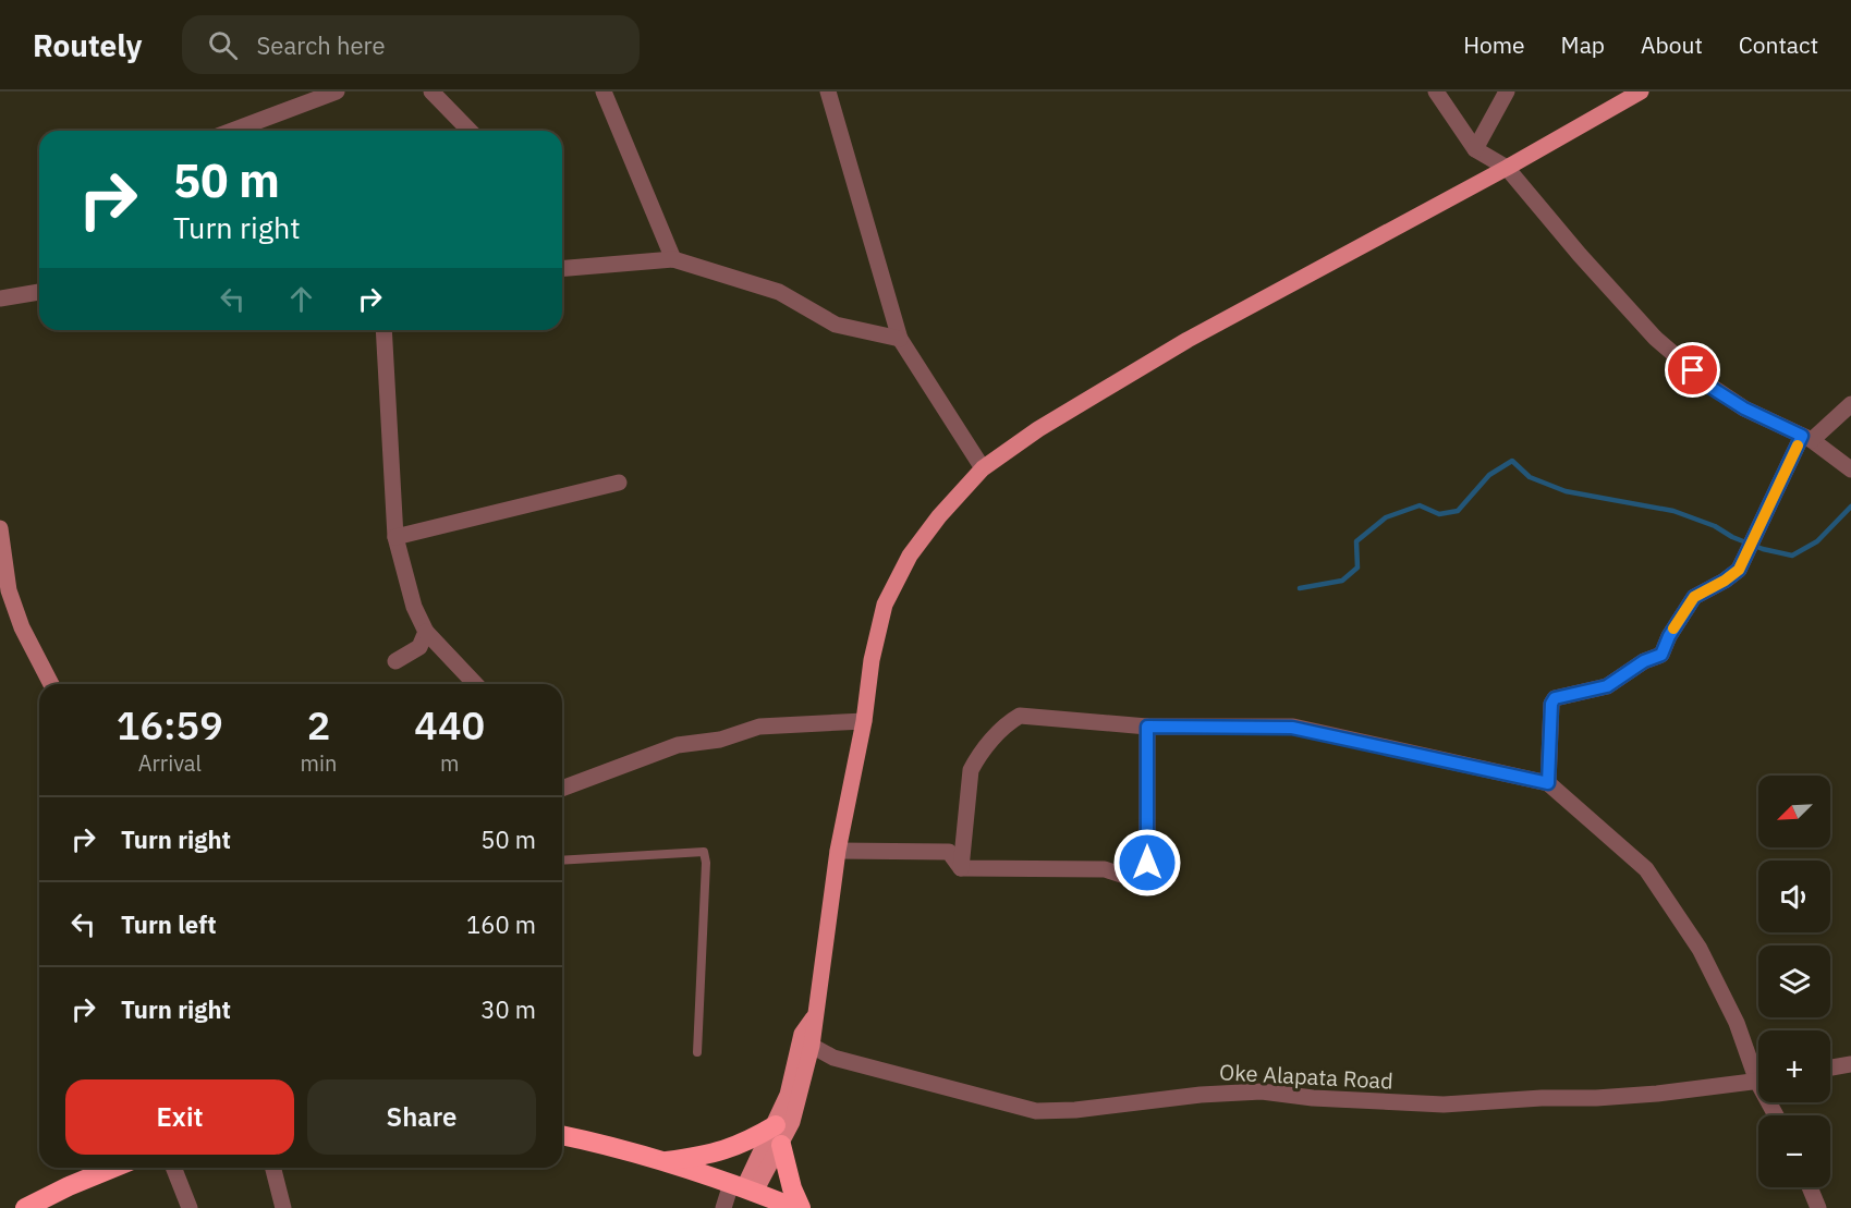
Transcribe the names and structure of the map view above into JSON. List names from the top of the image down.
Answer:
{
  "streets": {
    "street": ["Oke Alapata Road"]
  },
  "north": "bottom left",
  "page": {
    "header": "Routely",
    "search": "Search here",
    "nav": [
      "Home",
      "Map",
      "About",
      "Contact"
    ],
    "turn": ["50 m", "Turn right"],
    "eta": [
      "16:59",
      "Arrival",
      "2",
      "min",
      "440",
      "m"
    ],
    "map_buttons": ["+", "−"],
    "list": [
      {
        "name": "Turn right",
        "value": "50 m"
      },
      {
        "name": "Turn left",
        "value": "160 m"
      },
      {
        "name": "Turn right",
        "value": "30 m"
      }
    ],
    "buttons": ["Exit", "Share"]
  }
}
